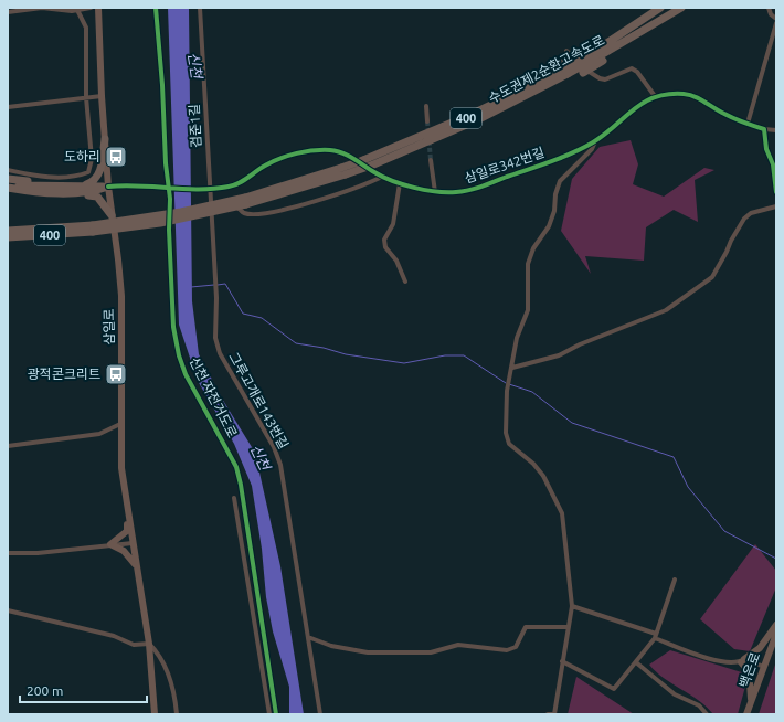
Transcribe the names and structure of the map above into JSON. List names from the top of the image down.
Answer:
{
  "streets": {
    "highway": ["수도권제2순환고속도로", "400"],
    "main road": ["삼일로", "백은로"],
    "street": ["검준1길", "삼일로342번길", "그루고개로143번길"],
    "cycle path": ["신천 자전거도로"]
  },
  "crossings": [
    ["검준1길", "삼일로342번길"],
    ["검준1길", "그루고개로143번길"],
    ["삼일로342번길", "삼일로"]
  ],
  "water": ["신천"],
  "places": {
    "bus stop": ["도하리", "광적콘크리트"]
  },
  "scale_bar": "200 m"
}
